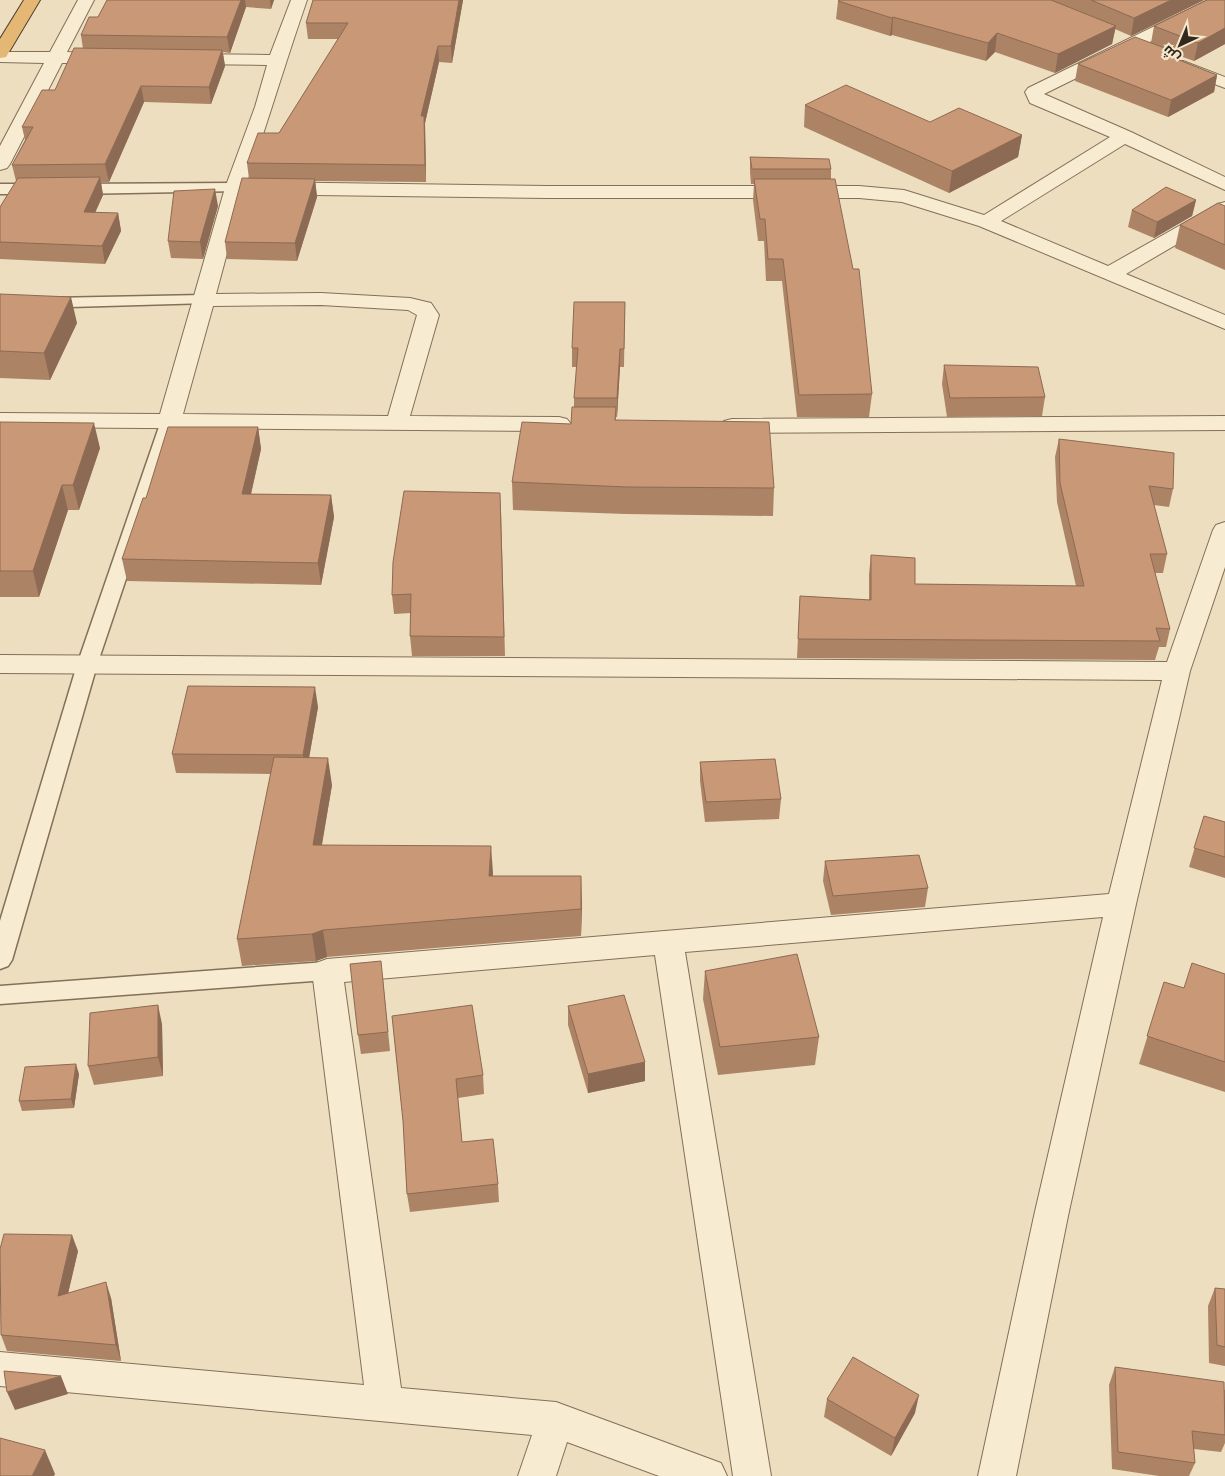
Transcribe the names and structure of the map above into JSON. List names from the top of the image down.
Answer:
{
  "north": "bottom left"
}
